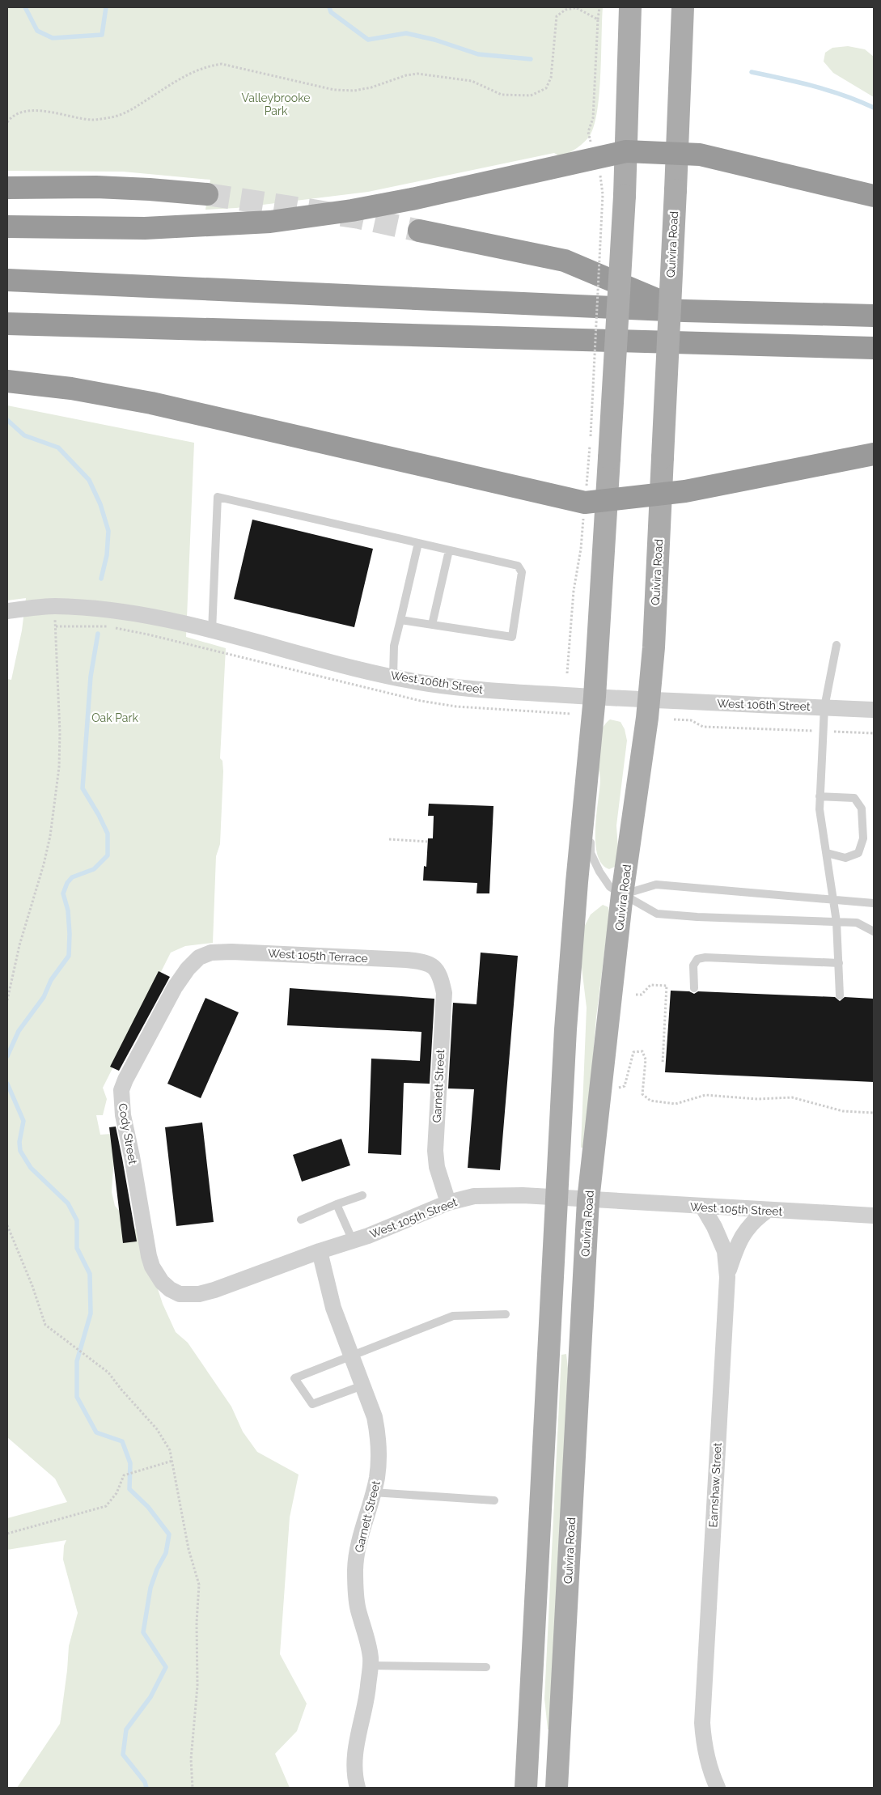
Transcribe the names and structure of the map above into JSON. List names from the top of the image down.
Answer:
{
  "streets": {
    "main road": ["Quivira Road"],
    "street": [
      "West 106th Street",
      "West 105th Terrace",
      "Garnett Street",
      "Cody Street",
      "West 105th Street",
      "Earnshaw Street"
    ]
  },
  "crossings": [
    ["Quivira Road", "West 106th Street"],
    ["Quivira Road", "West 105th Street"],
    ["West 105th Terrace", "Garnett Street"],
    ["West 105th Terrace", "Cody Street"],
    ["Garnett Street", "West 105th Street"],
    ["Cody Street", "West 105th Street"],
    ["West 105th Street", "Earnshaw Street"]
  ],
  "parks": ["Valleybrooke Park", "Oak Park"]
}
